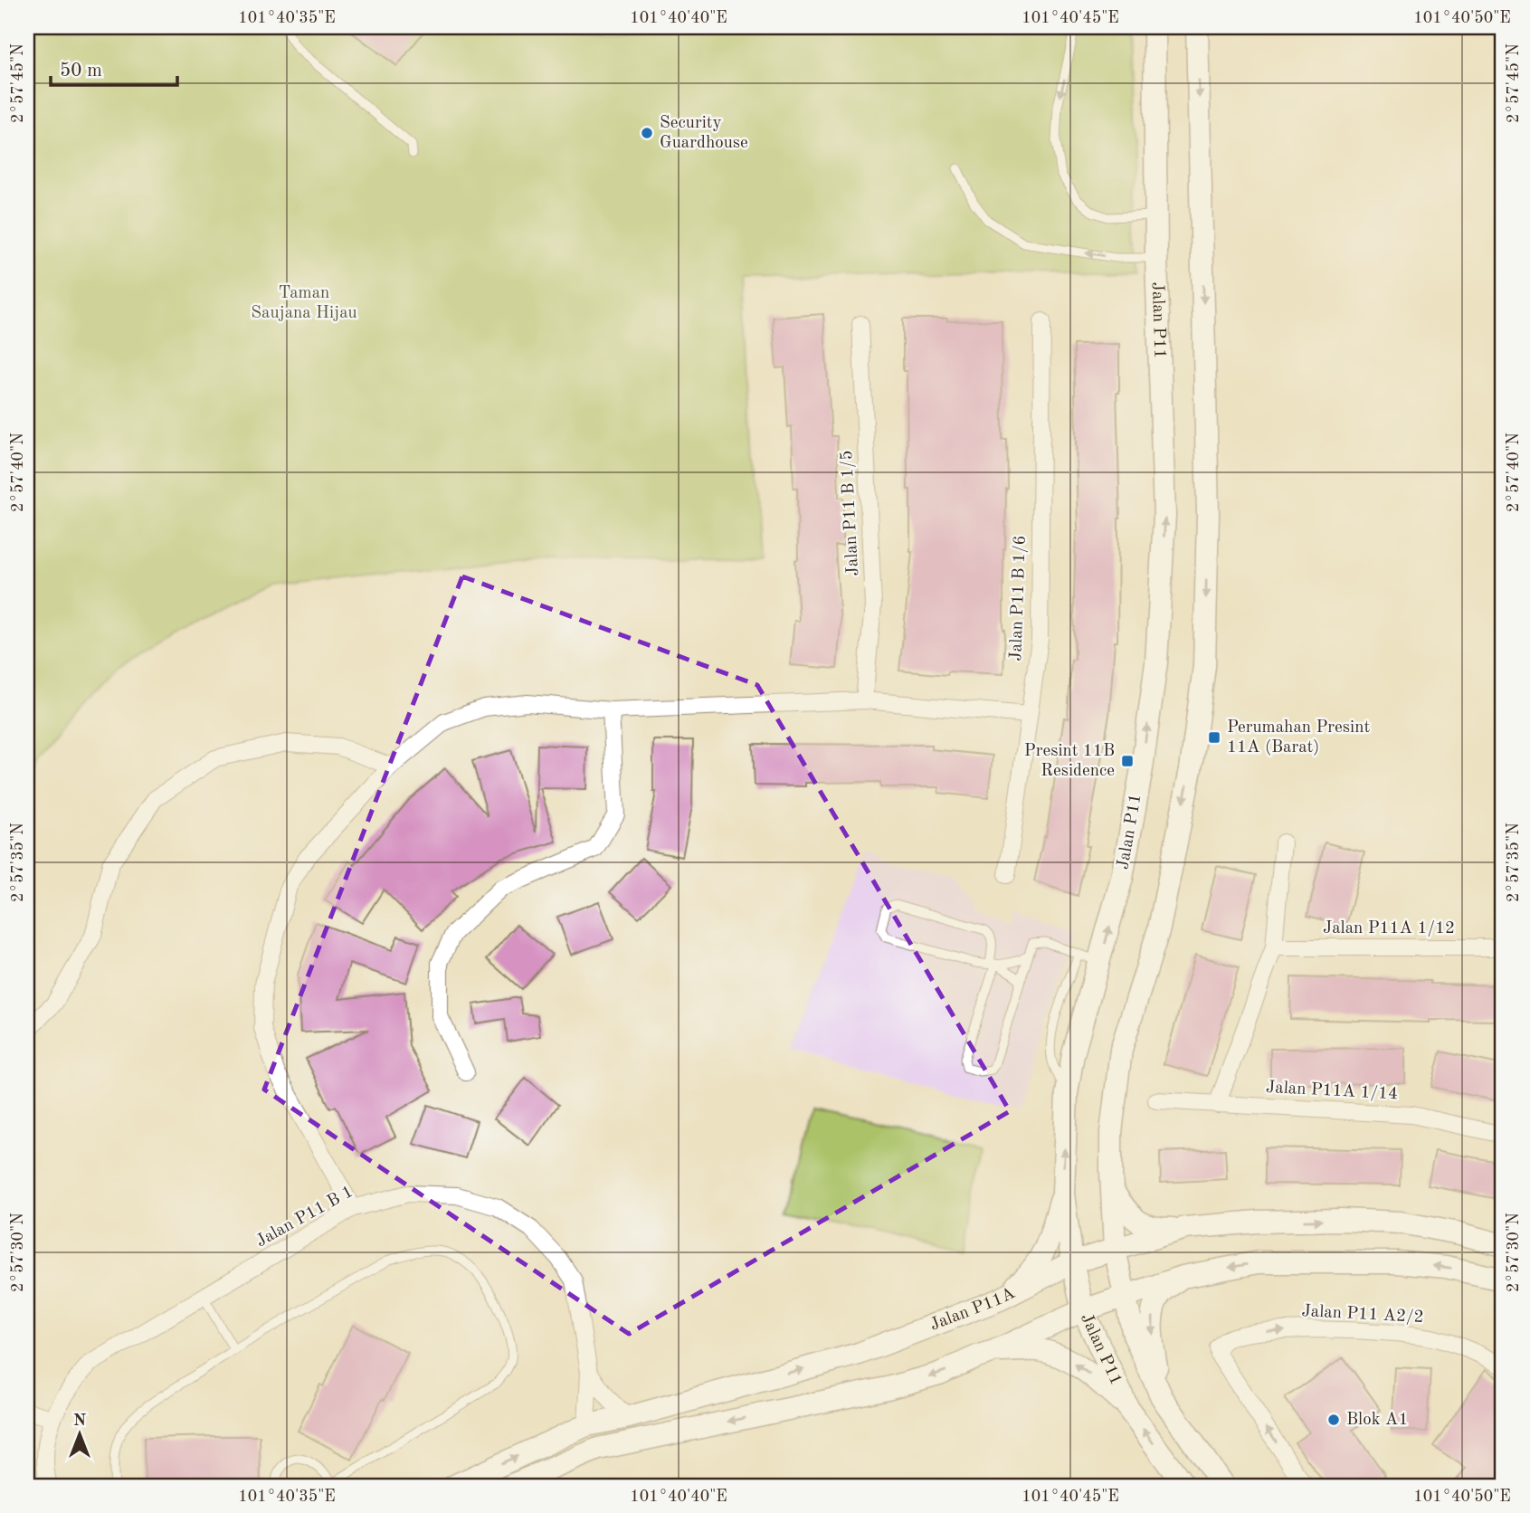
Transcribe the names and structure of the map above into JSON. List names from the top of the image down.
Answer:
{
  "streets": {
    "main road": ["Jalan P11", "Jalan P11A"],
    "street": [
      "Jalan P11 B 1/5",
      "Jalan P11 B 1/6",
      "Jalan P11A 1/12",
      "Jalan P11A 1/14",
      "Jalan P11 B 1",
      "Jalan P11 A2/2"
    ]
  },
  "crossings": [
    ["Jalan P11", "Jalan P11A"],
    ["Jalan P11 B 1", "Jalan P11A"]
  ],
  "parks": ["Taman Saujana Hijau"],
  "places": {
    "other": ["Security Guardhouse", "Blok A1"],
    "transit": ["Perumahan Presint 11A (Barat)", "Presint 11B Residence"]
  },
  "scale_bar": "50 m",
  "north": "top",
  "coordinates": [
    "101°40'35\"E",
    "101°40'40\"E",
    "101°40'45\"E",
    "101°40'50\"E",
    "2°57'45\"N",
    "2°57'40\"N",
    "2°57'35\"N",
    "2°57'30\"N"
  ]
}
